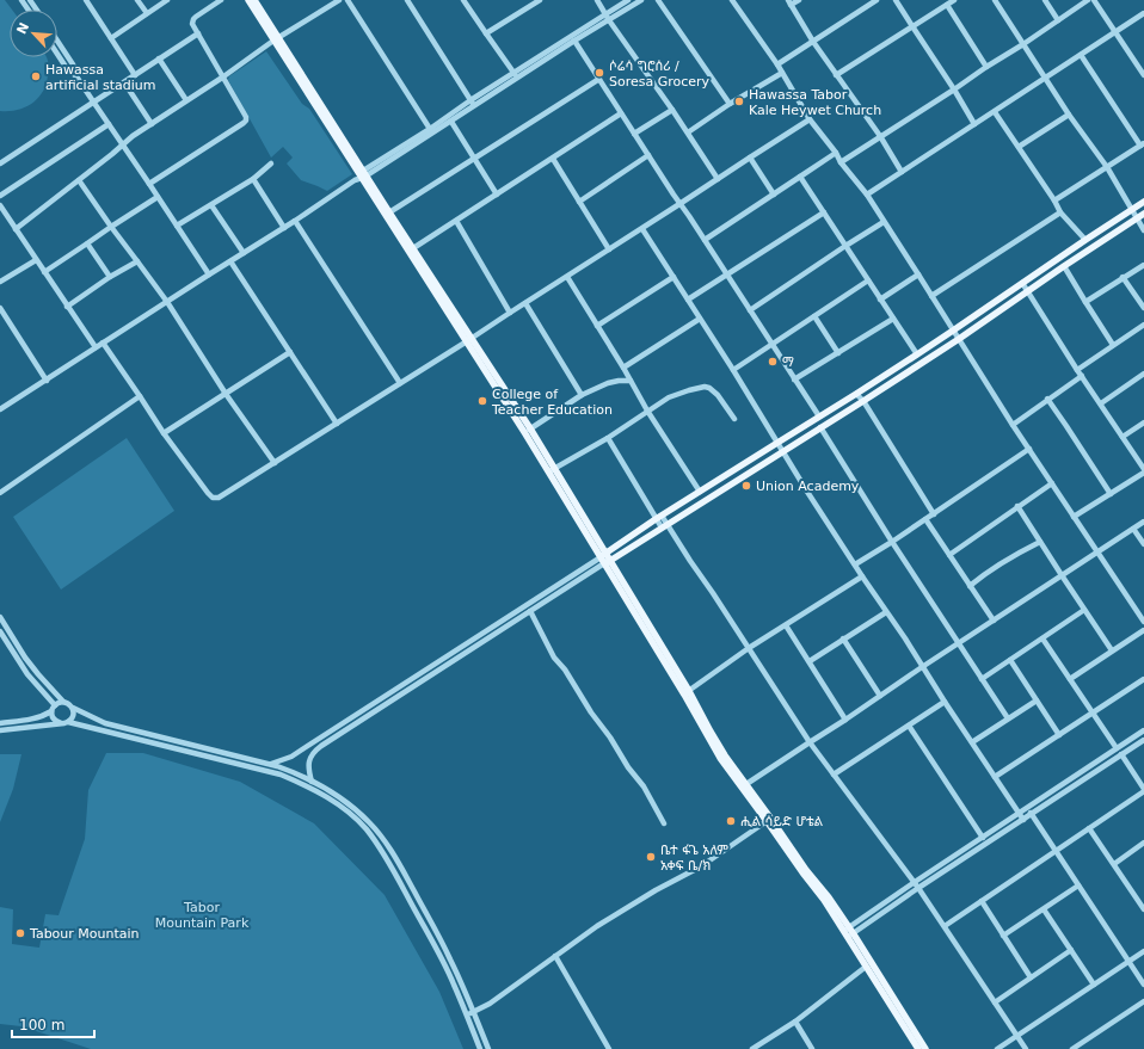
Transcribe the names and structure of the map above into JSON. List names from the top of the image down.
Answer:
{
  "parks": ["Tabor Mountain Park"],
  "places": [
    "ሶሬሳ ግሮሰሪ / Soresa Grocery",
    "Hawassa artificial stadium",
    "Hawassa Tabor Kale Heywet Church",
    "ማ",
    "College of Teacher Education",
    "Union Academy",
    "ሒል ሳይድ ሆቴል",
    "ቤተ ፋጌ አለም አቀፍ ቤ/ክ",
    "Tabour Mountain"
  ],
  "scale_bar": "100 m",
  "north": "top left"
}
